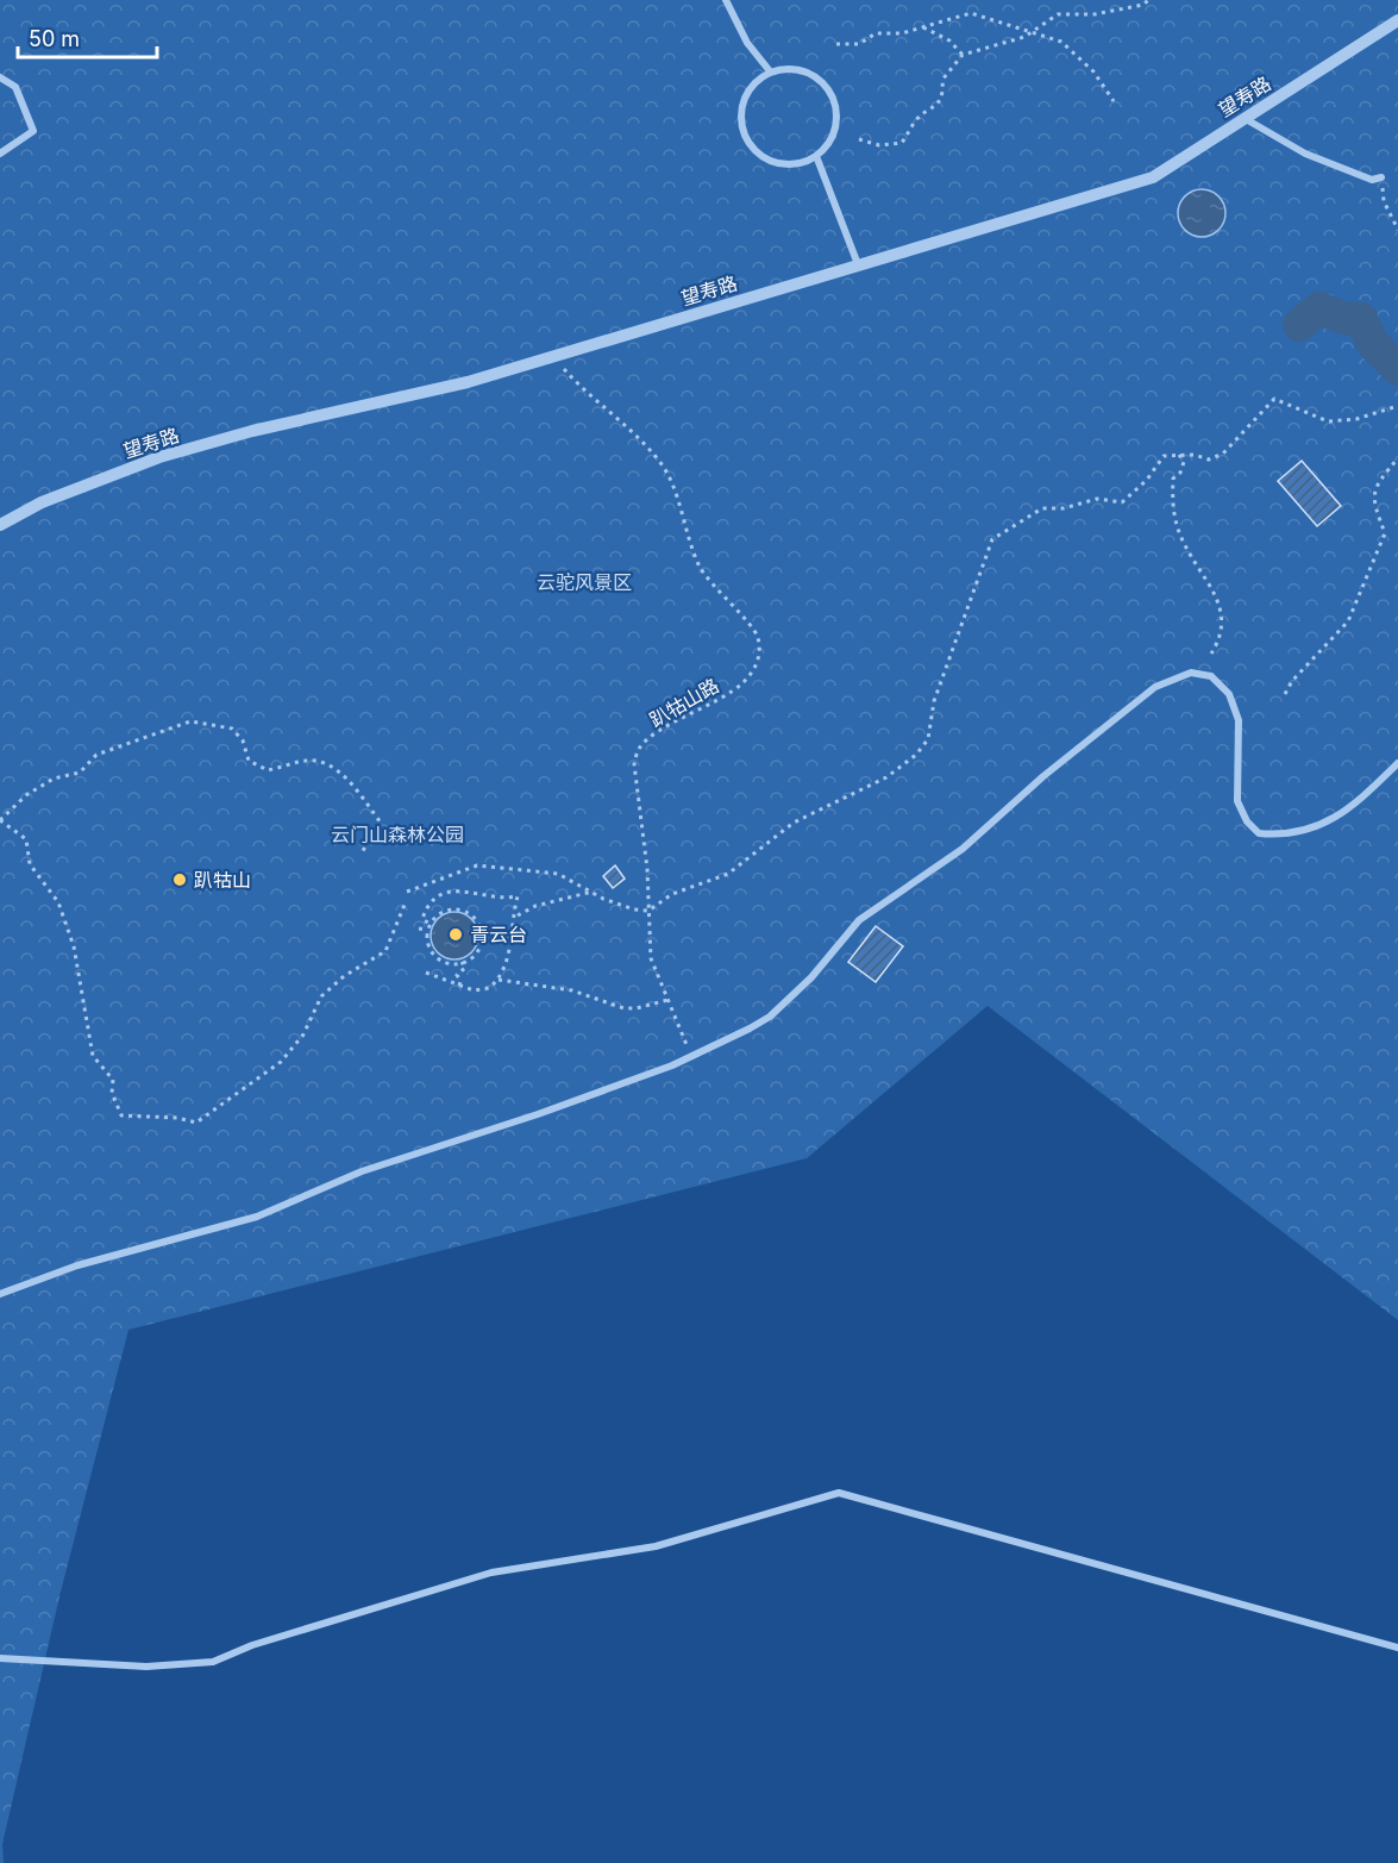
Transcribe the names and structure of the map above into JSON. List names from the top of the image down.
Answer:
{
  "streets": {
    "street": ["望寿路"],
    "path": ["趴牯山路"]
  },
  "crossings": [
    ["望寿路", "趴牯山路"]
  ],
  "parks": ["云驼风景区", "云门山森林公园"],
  "places": ["趴牯山", "青云台"],
  "scale_bar": "50 m"
}
